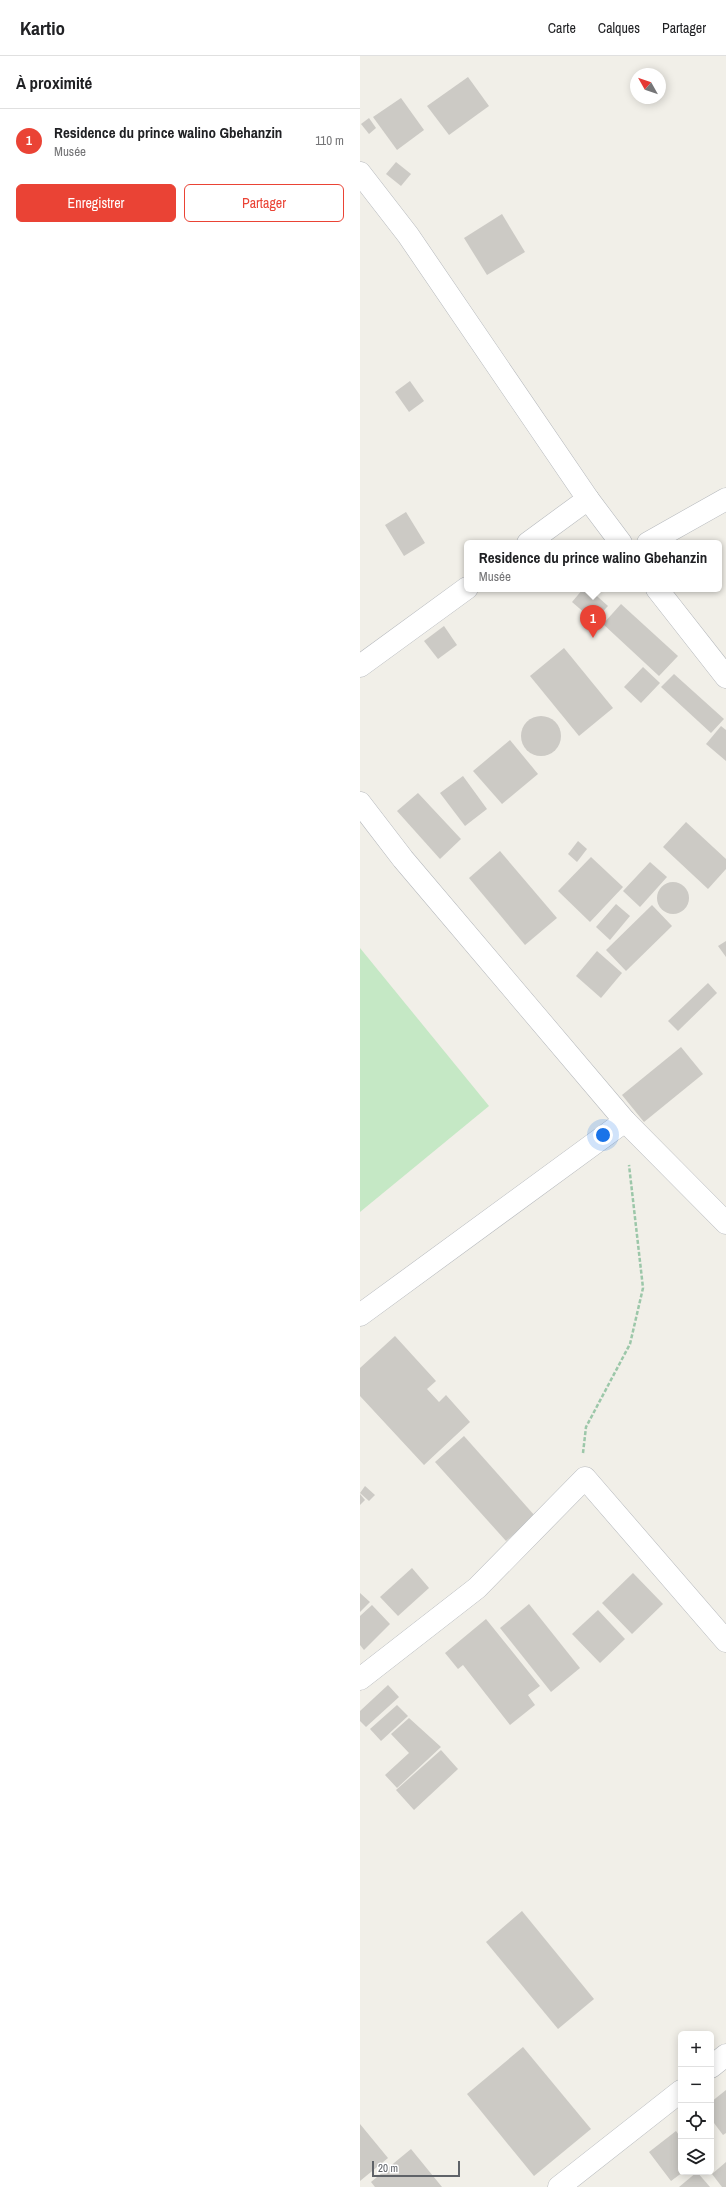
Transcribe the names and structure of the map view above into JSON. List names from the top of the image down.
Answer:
{
  "scale_bar": "20 m",
  "north": "top left",
  "page": {
    "header": "Kartio",
    "nav": ["Carte", "Calques", "Partager"],
    "heading": "À proximité",
    "list": [
      {
        "mark": "1",
        "name": "Residence du prince walino Gbehanzin",
        "note": "Musée",
        "value": "110 m"
      }
    ],
    "buttons": ["Enregistrer", "Partager"],
    "popup": ["Residence du prince walino Gbehanzin", "Musée"],
    "pins": "1",
    "map_buttons": ["+", "−"],
    "scale": "20 m"
  }
}
